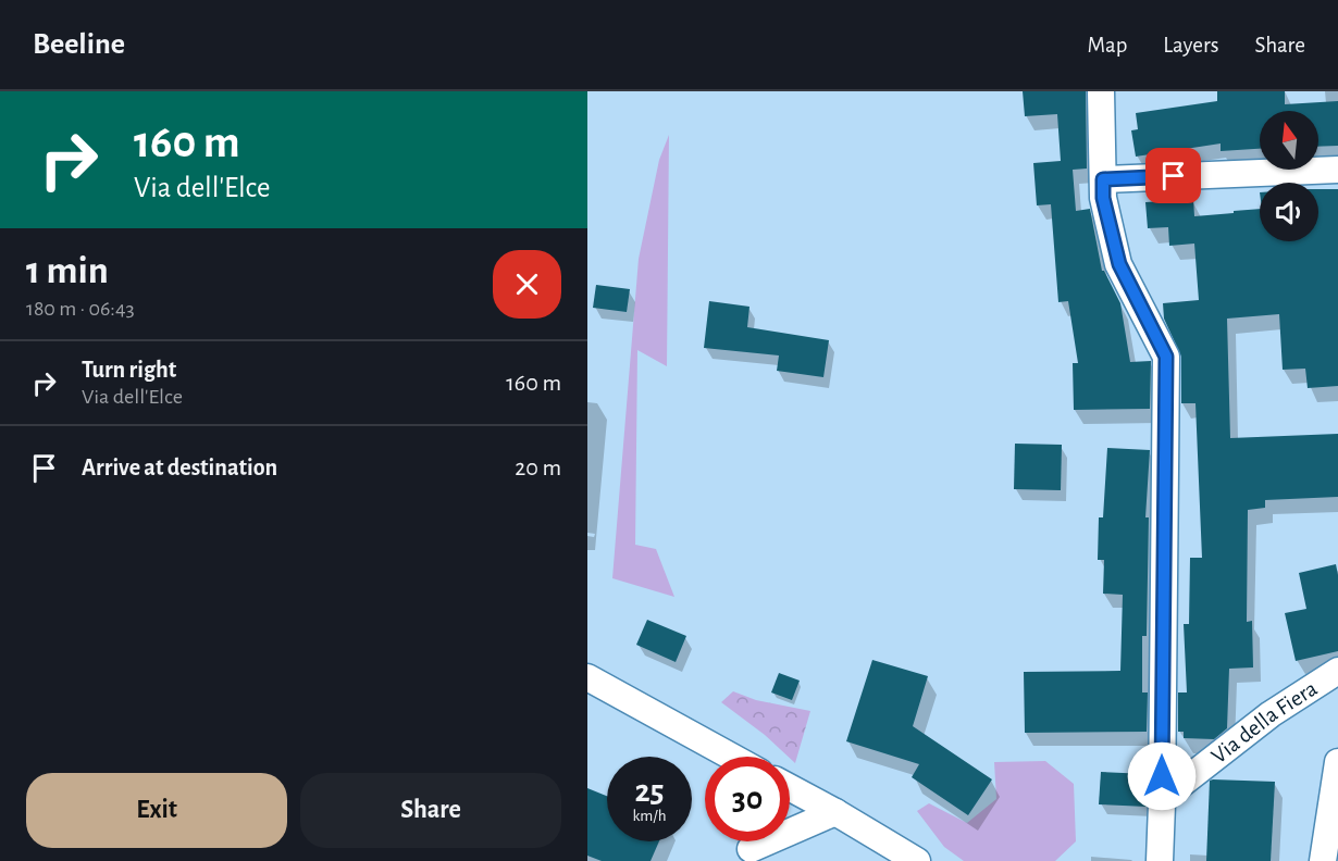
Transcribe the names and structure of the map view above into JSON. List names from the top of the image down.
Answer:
{
  "streets": {
    "street": ["Via della Fiera"]
  },
  "north": "top",
  "page": {
    "header": "Beeline",
    "nav": ["Map", "Layers", "Share"],
    "turn": ["160 m", "Via dell'Elce"],
    "heading": ["1 min", "180 m · 06:43"],
    "list": [
      {
        "name": "Turn right",
        "note": "Via dell'Elce",
        "value": "160 m"
      },
      {
        "name": "Arrive at destination",
        "value": "20 m"
      }
    ],
    "speed": "25 km/h",
    "limit": "30",
    "buttons": ["Exit", "Share"]
  }
}
